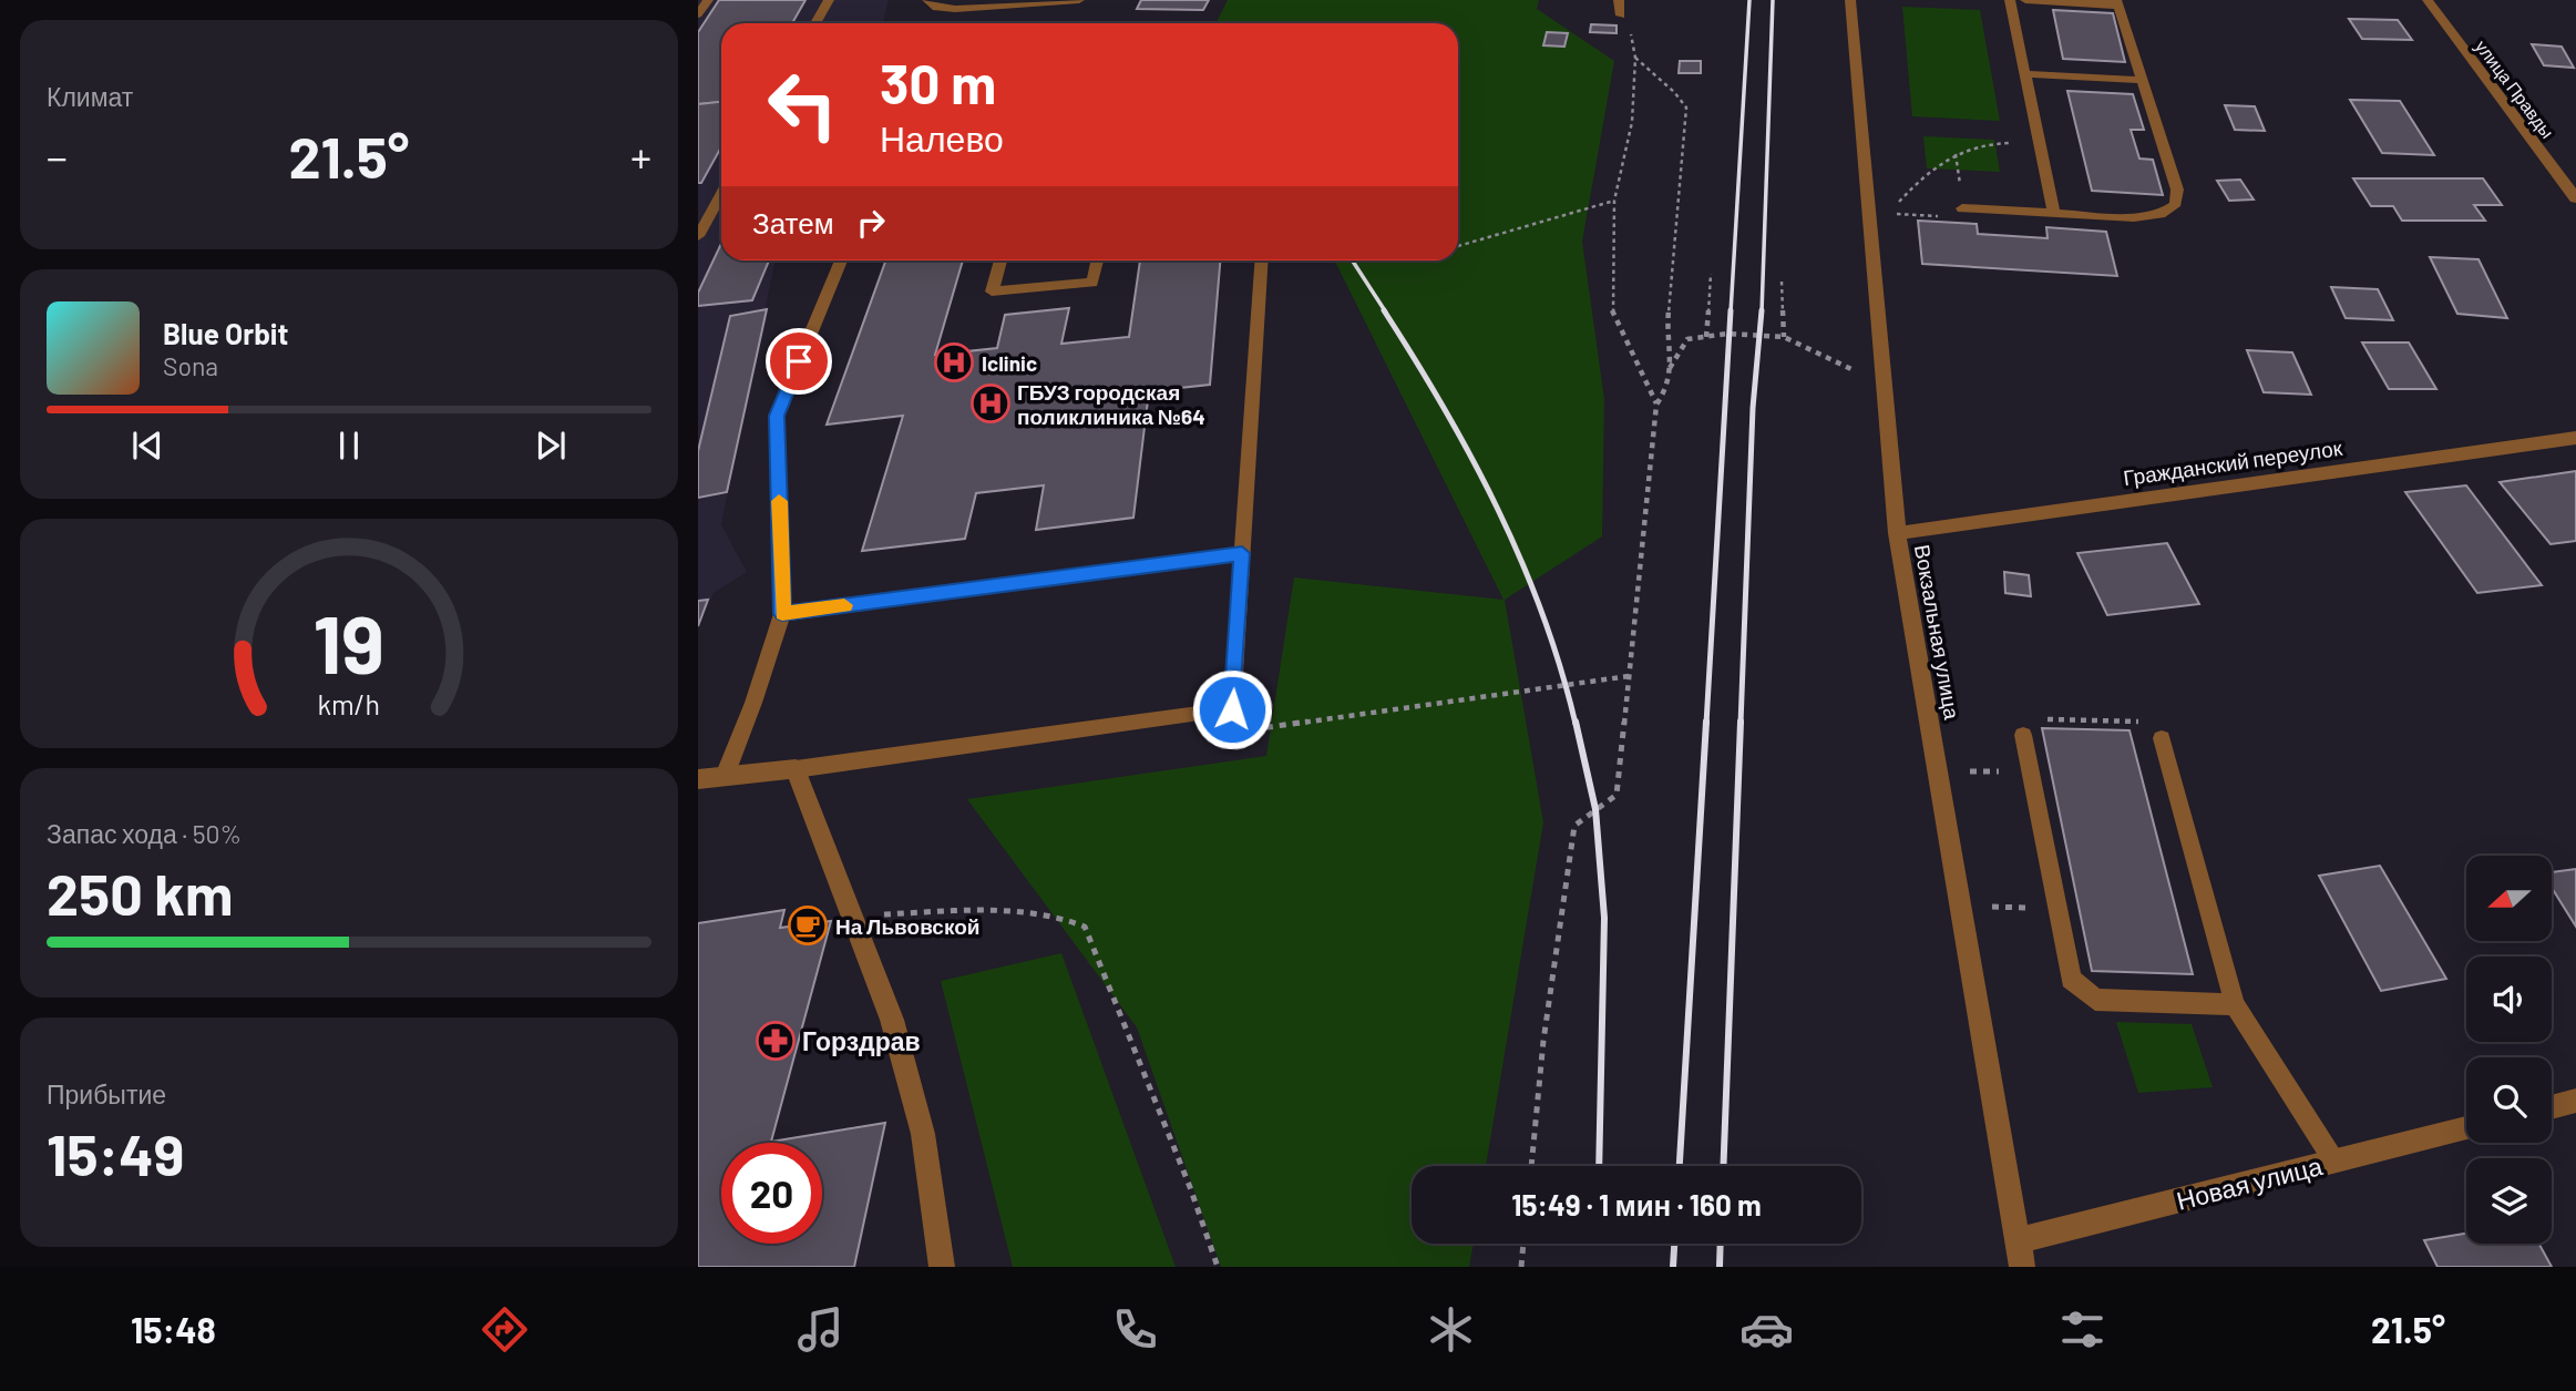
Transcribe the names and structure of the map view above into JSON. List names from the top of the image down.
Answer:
{
  "streets": {
    "street": [
      "улица Правды",
      "Гражданский переулок",
      "Вокзальная улица",
      "Новая улица"
    ]
  },
  "crossings": [
    ["Гражданский переулок", "Вокзальная улица"],
    ["Вокзальная улица", "Новая улица"]
  ],
  "places": {
    "hospital": ["Iclinic", "ГБУЗ городская поликлиника №64"],
    "cafe": ["На Львовской"],
    "pharmacy": ["Горздрав"]
  },
  "north": "left",
  "page": {
    "tile": [
      "Климат",
      ["Запас хода · 50%", "250 km"],
      ["Прибытие", "15:49"]
    ],
    "turn": ["30 m", "Налево"],
    "heat": ["−", "21.5°", "+"],
    "then": "Затем",
    "song": ["Blue Orbit", "Sona"],
    "limit": "20",
    "trip": "15:49 · 1 мин · 160 m",
    "tabs": ["15:48", "21.5°"],
    "gauge": ["19", "km/h"]
  }
}
